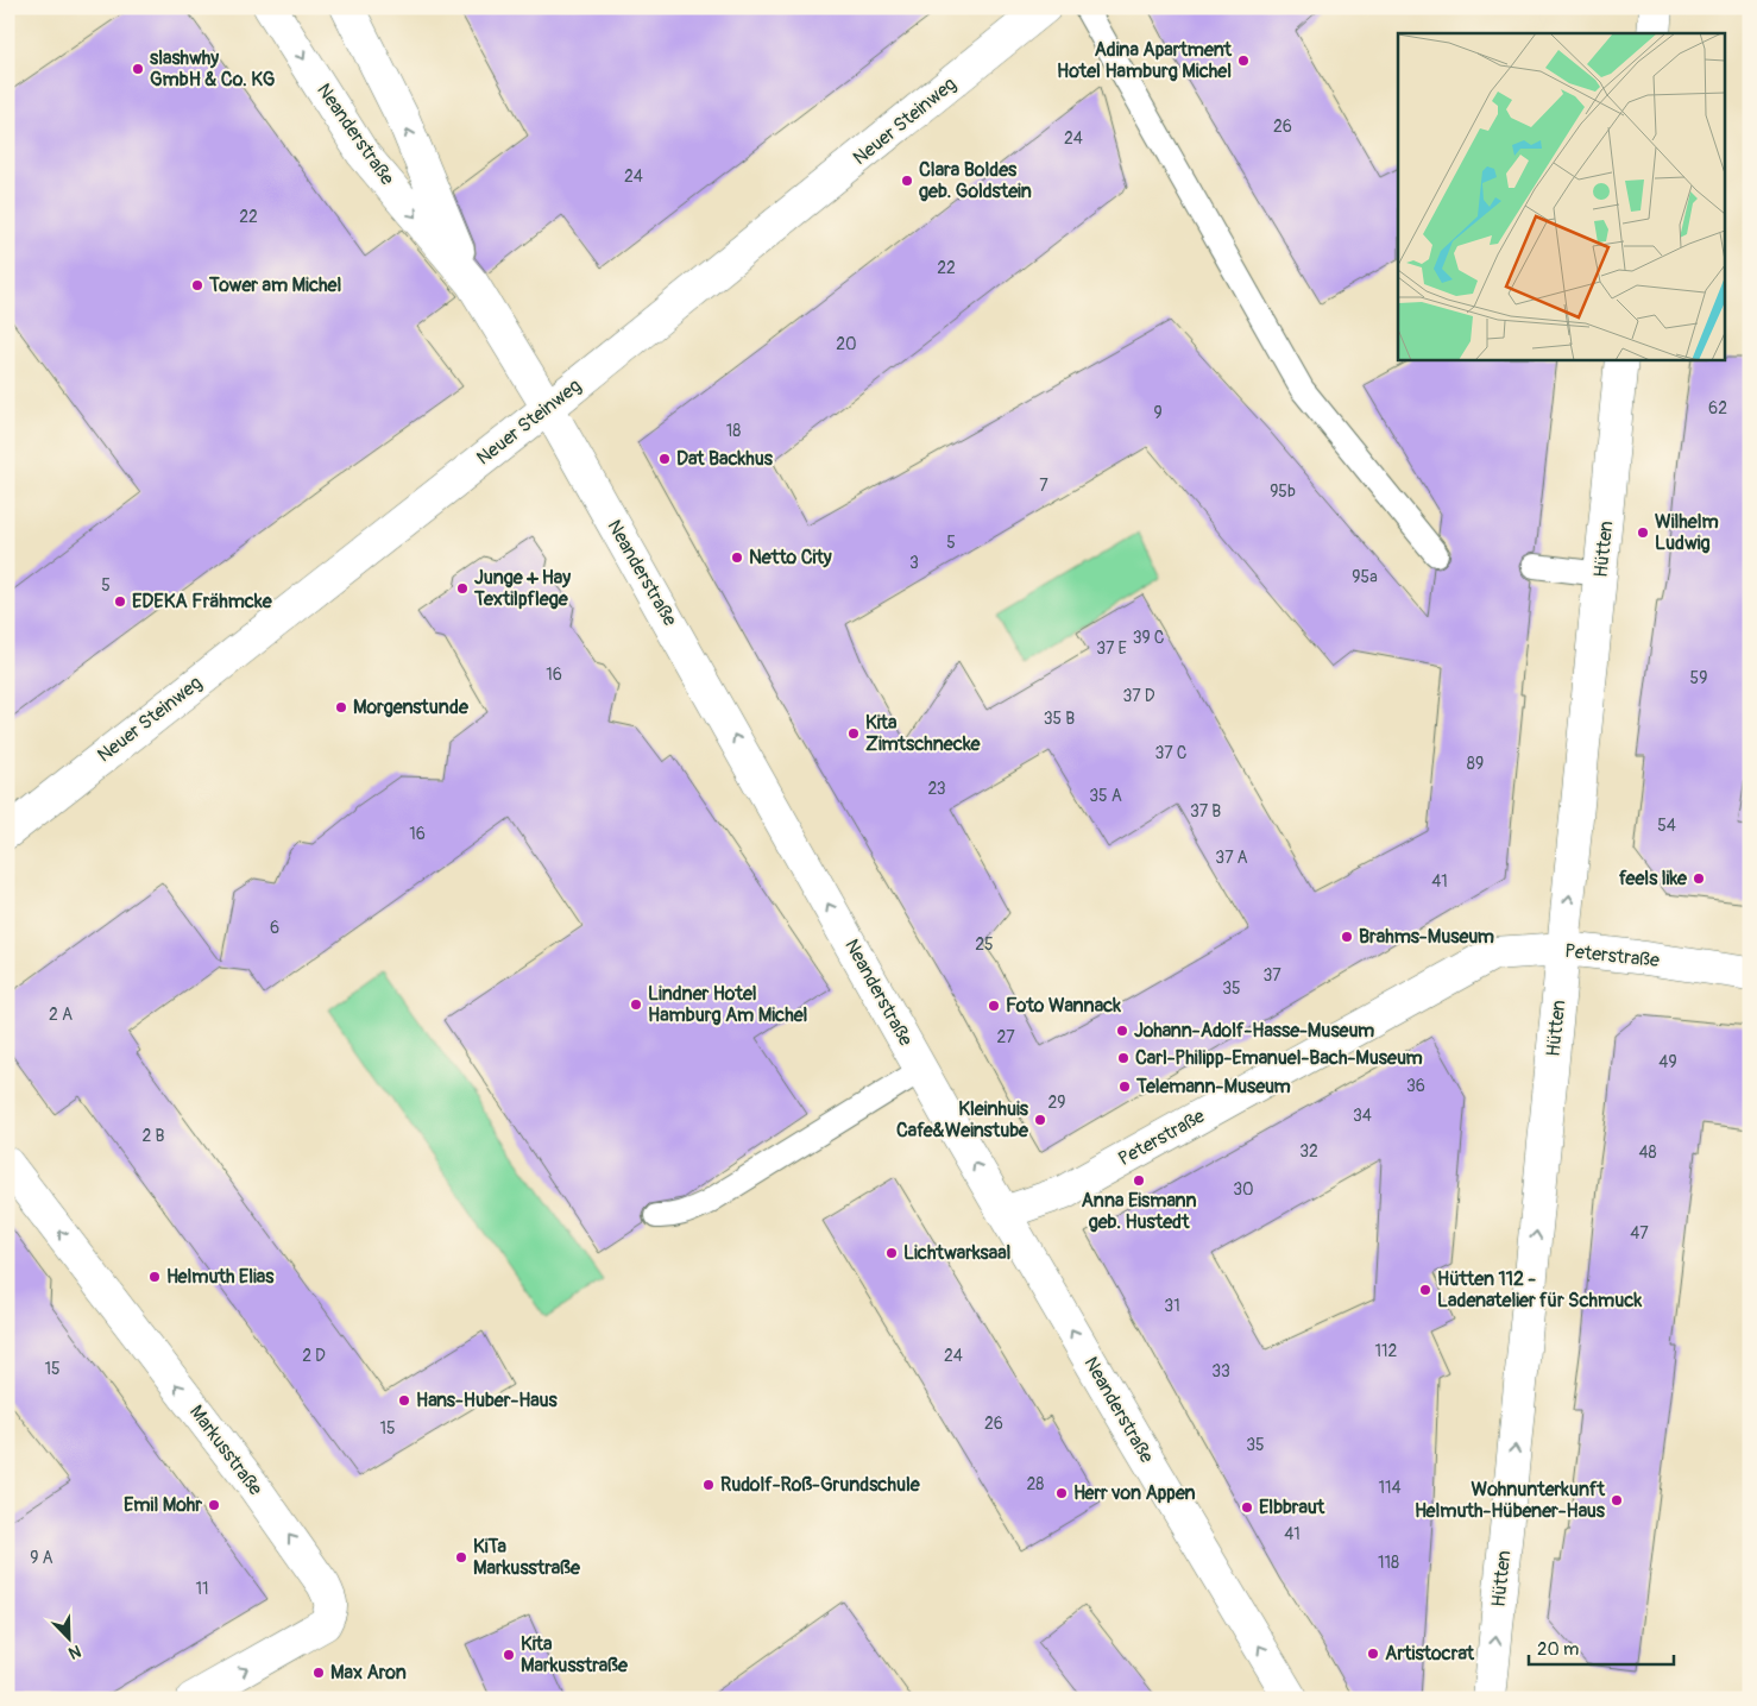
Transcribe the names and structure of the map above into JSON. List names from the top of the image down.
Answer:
{
  "streets": {
    "street": [
      "Neuer Steinweg",
      "Neanderstraße",
      "Hütten",
      "Peterstraße",
      "Markusstraße"
    ]
  },
  "crossings": [
    ["Neuer Steinweg", "Neanderstraße"],
    ["Neanderstraße", "Peterstraße"],
    ["Hütten", "Peterstraße"]
  ],
  "one_way": ["Hütten"],
  "places": [
    "Adina Apartment Hotel Hamburg Michel",
    "slashwhy GmbH & Co. KG",
    "Clara Boldes geb. Goldstein",
    "Tower am Michel",
    "Dat Backhus",
    "Wilhelm Ludwig",
    "Netto City",
    "Junge + Hay Textilpflege",
    "EDEKA Frähmcke",
    "Morgenstunde",
    "Kita Zimtschnecke",
    "feels like",
    "Brahms-Museum",
    "Lindner Hotel Hamburg Am Michel",
    "Foto Wannack",
    "Johann-Adolf-Hasse-Museum",
    "Carl-Philipp-Emanuel-Bach-Museum",
    "Telemann-Museum",
    "Kleinhuis Cafe&Weinstube",
    "Anna Eismann geb. Hustedt",
    "Lichtwarksaal",
    "Helmuth Elias",
    "Hütten 112 - Ladenatelier für Schmuck",
    "Hans-Huber-Haus",
    "Rudolf-Roß-Grundschule",
    "Herr von Appen",
    "Wohnunterkunft Helmuth-Hübener-Haus",
    "Emil Mohr",
    "Elbbraut",
    "KiTa Markusstraße",
    "Artistocrat",
    "Kita Markusstraße",
    "Max Aron"
  ],
  "house_numbers": [
    "26",
    "24",
    "24",
    "22",
    "22",
    "20",
    "62",
    "9",
    "18",
    "7",
    "95b",
    "5",
    "3",
    "95a",
    "5",
    "39 C",
    "37 E",
    "16",
    "59",
    "37 D",
    "35 B",
    "37 C",
    "89",
    "23",
    "35 A",
    "37 B",
    "54",
    "16",
    "37 A",
    "41",
    "6",
    "25",
    "37",
    "35",
    "2 A",
    "27",
    "49",
    "36",
    "29",
    "34",
    "2 B",
    "32",
    "48",
    "30",
    "47",
    "31",
    "112",
    "2 D",
    "24",
    "15",
    "33",
    "26",
    "15",
    "35",
    "28",
    "114",
    "41",
    "9 A",
    "118",
    "11"
  ],
  "scale_bar": "20 m",
  "north": "bottom right"
}
